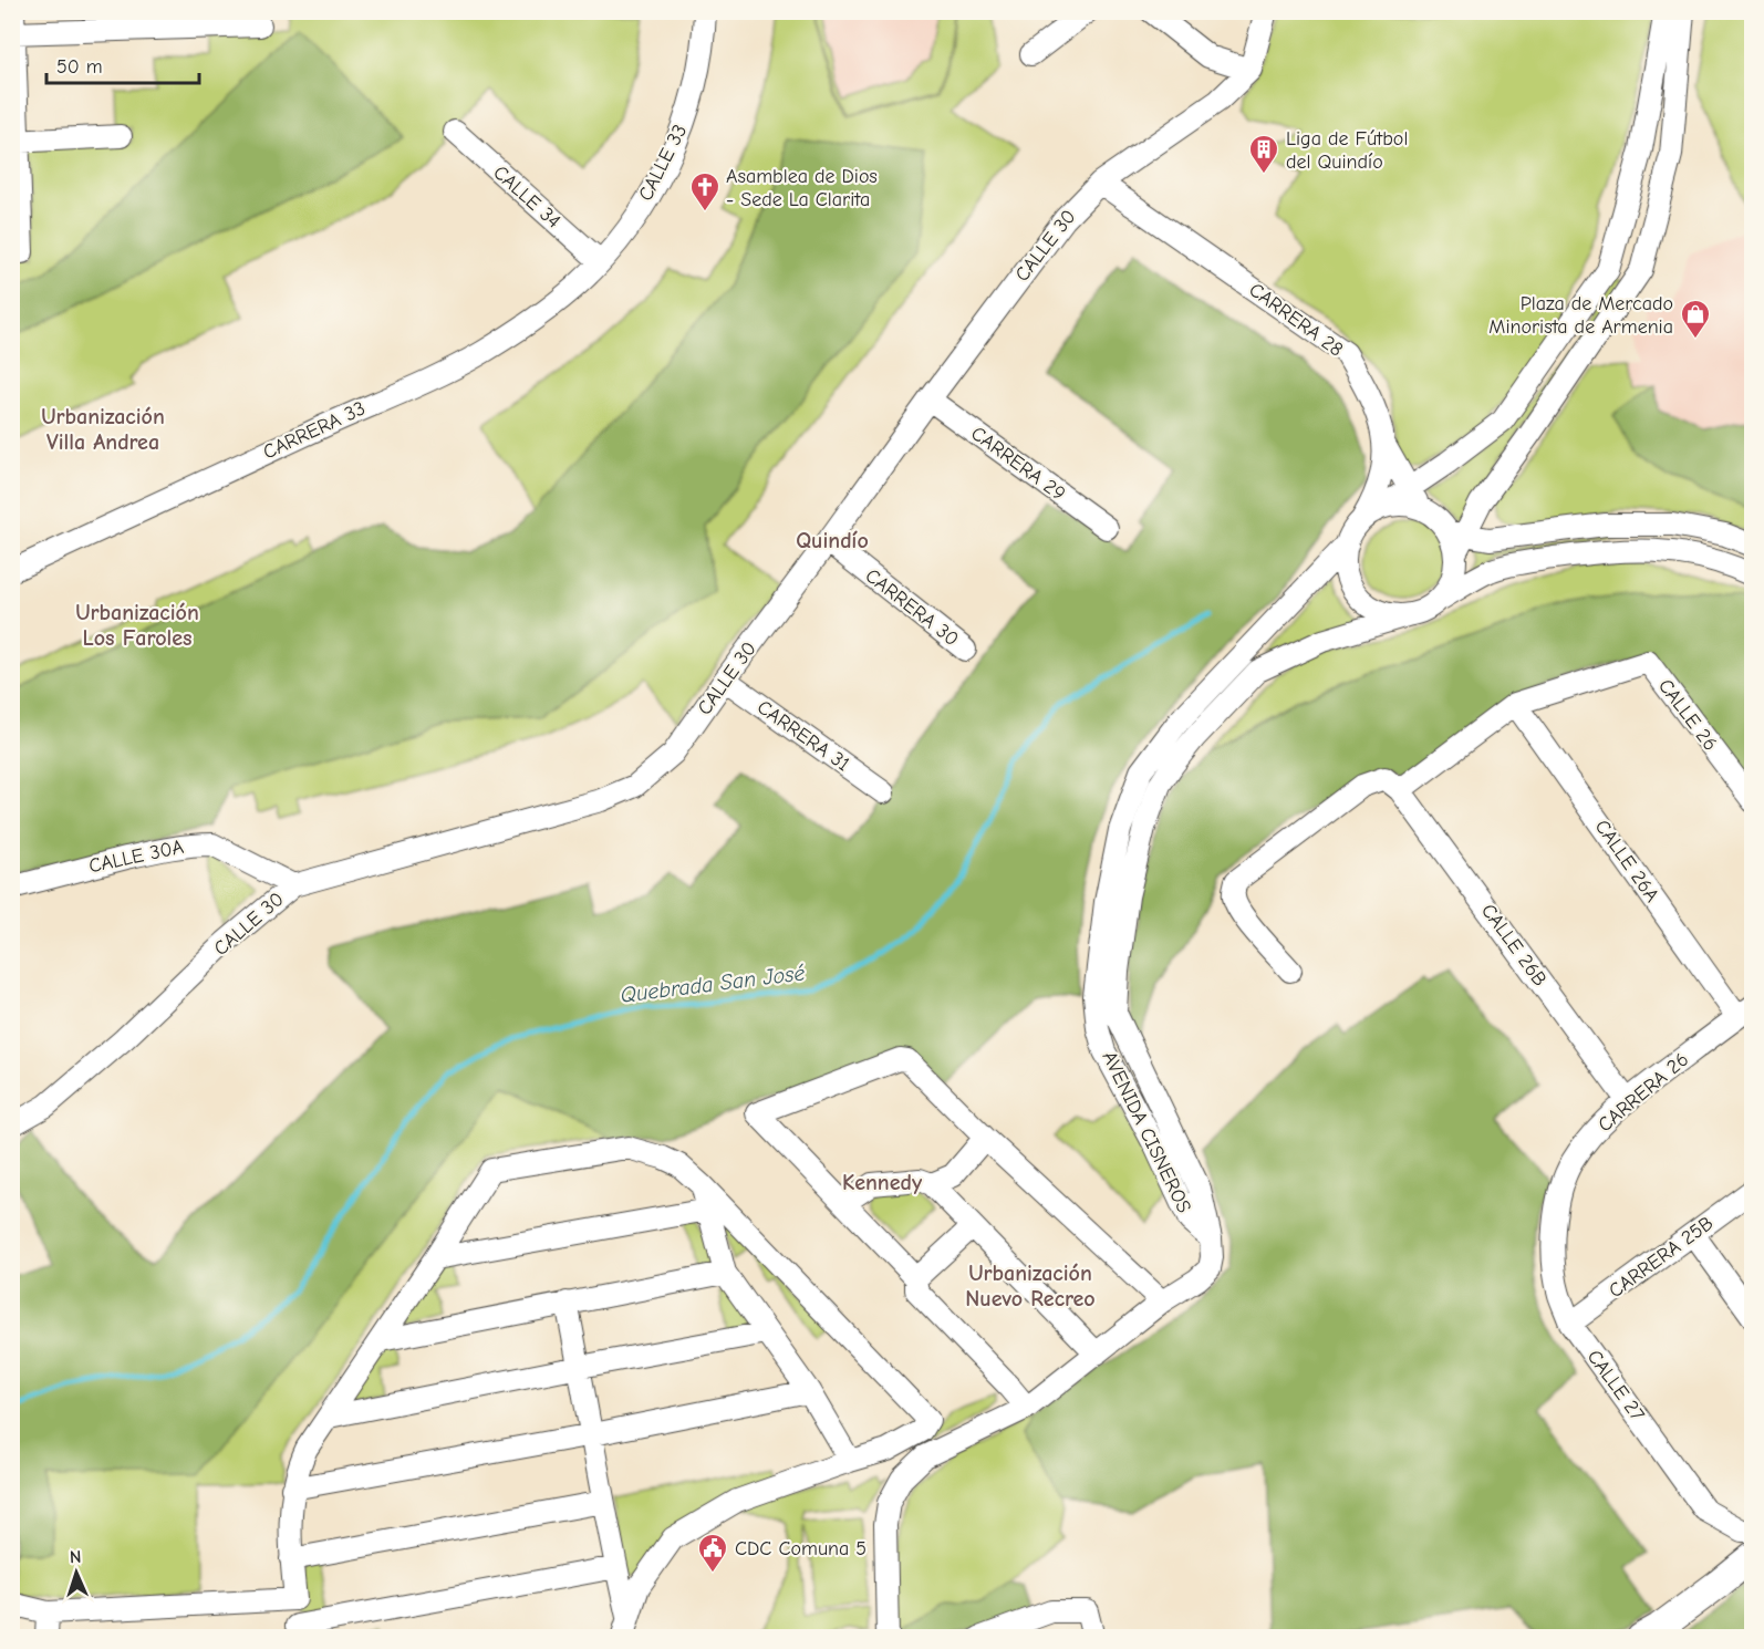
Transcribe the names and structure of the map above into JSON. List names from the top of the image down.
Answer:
{
  "streets": {
    "street": [
      "CALLE 33",
      "CALLE 34",
      "CALLE 30",
      "CARRERA 28",
      "CARRERA 33",
      "CARRERA 29",
      "CARRERA 30",
      "CALLE 26",
      "CARRERA 31",
      "CALLE 30A",
      "CALLE 26A",
      "CALLE 26B",
      "CARRERA 26",
      "AVENIDA CISNEROS",
      "CARRERA 25B",
      "CALLE 27"
    ]
  },
  "crossings": [
    ["CALLE 33", "CALLE 34"],
    ["CALLE 33", "CARRERA 33"],
    ["CALLE 34", "CARRERA 33"],
    ["CALLE 30", "CARRERA 28"],
    ["CALLE 30", "CARRERA 29"],
    ["CALLE 30", "CARRERA 30"],
    ["CALLE 30", "CARRERA 31"],
    ["CALLE 30", "CALLE 30A"],
    ["CARRERA 28", "AVENIDA CISNEROS"],
    ["CALLE 26", "CALLE 26A"],
    ["CALLE 26A", "CARRERA 26"],
    ["CALLE 26B", "CARRERA 26"],
    ["CARRERA 26", "CALLE 27"],
    ["CARRERA 25B", "CALLE 27"]
  ],
  "districts": [
    "Urbanización Villa Andrea",
    "Quindío",
    "Urbanización Los Faroles",
    "Kennedy",
    "Urbanización Nuevo Recreo"
  ],
  "water": ["Quebrada San José"],
  "places": {
    "building": ["Liga de Fútbol del Quindío"],
    "church": ["Asamblea de Dios - Sede La Clarita"],
    "shop": ["Plaza de Mercado Minorista de Armenia"],
    "public building": ["CDC Comuna 5"]
  },
  "scale_bar": "50 m",
  "north": "top"
}
